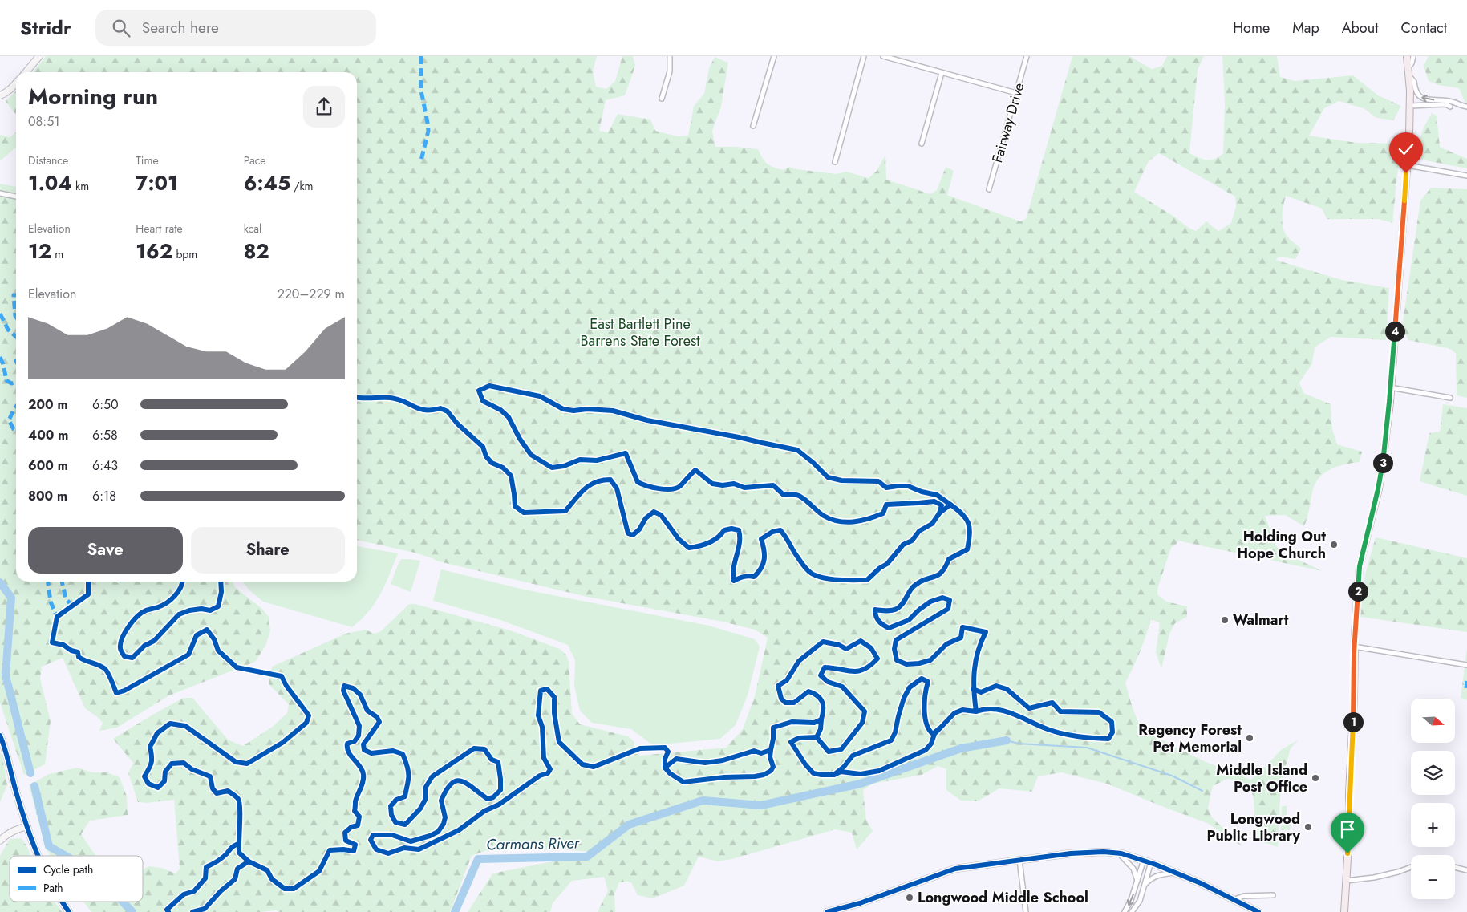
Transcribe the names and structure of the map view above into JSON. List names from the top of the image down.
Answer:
{
  "streets": {
    "street": ["Fairway Drive"]
  },
  "water": ["Carmans River"],
  "parks": ["East Bartlett Pine Barrens State Forest"],
  "places": [
    "Holding Out Hope Church",
    "Walmart",
    "Regency Forest Pet Memorial",
    "Middle Island Post Office",
    "Longwood Public Library",
    "Longwood Middle School"
  ],
  "legend": ["Cycle path", "Path"],
  "north": "right",
  "page": {
    "header": "Stridr",
    "search": "Search here",
    "nav": [
      "Home",
      "Map",
      "About",
      "Contact"
    ],
    "heading": ["Morning run", "08:51"],
    "stats": [
      ["Distance", "1.04 km"],
      ["Time", "7:01"],
      ["Pace", "6:45 /km"],
      ["Elevation", "12 m"],
      ["Heart rate", "162 bpm"],
      ["kcal", "82"]
    ],
    "chart": ["Elevation", "220–229 m"],
    "pins": [
      "4",
      "3",
      "2",
      "1"
    ],
    "list": [
      {
        "name": "200 m",
        "note": "6:50"
      },
      {
        "name": "400 m",
        "note": "6:58"
      },
      {
        "name": "600 m",
        "note": "6:43"
      },
      {
        "name": "800 m",
        "note": "6:18"
      }
    ],
    "buttons": ["Save", "Share"],
    "map_buttons": ["+", "−"]
  }
}
